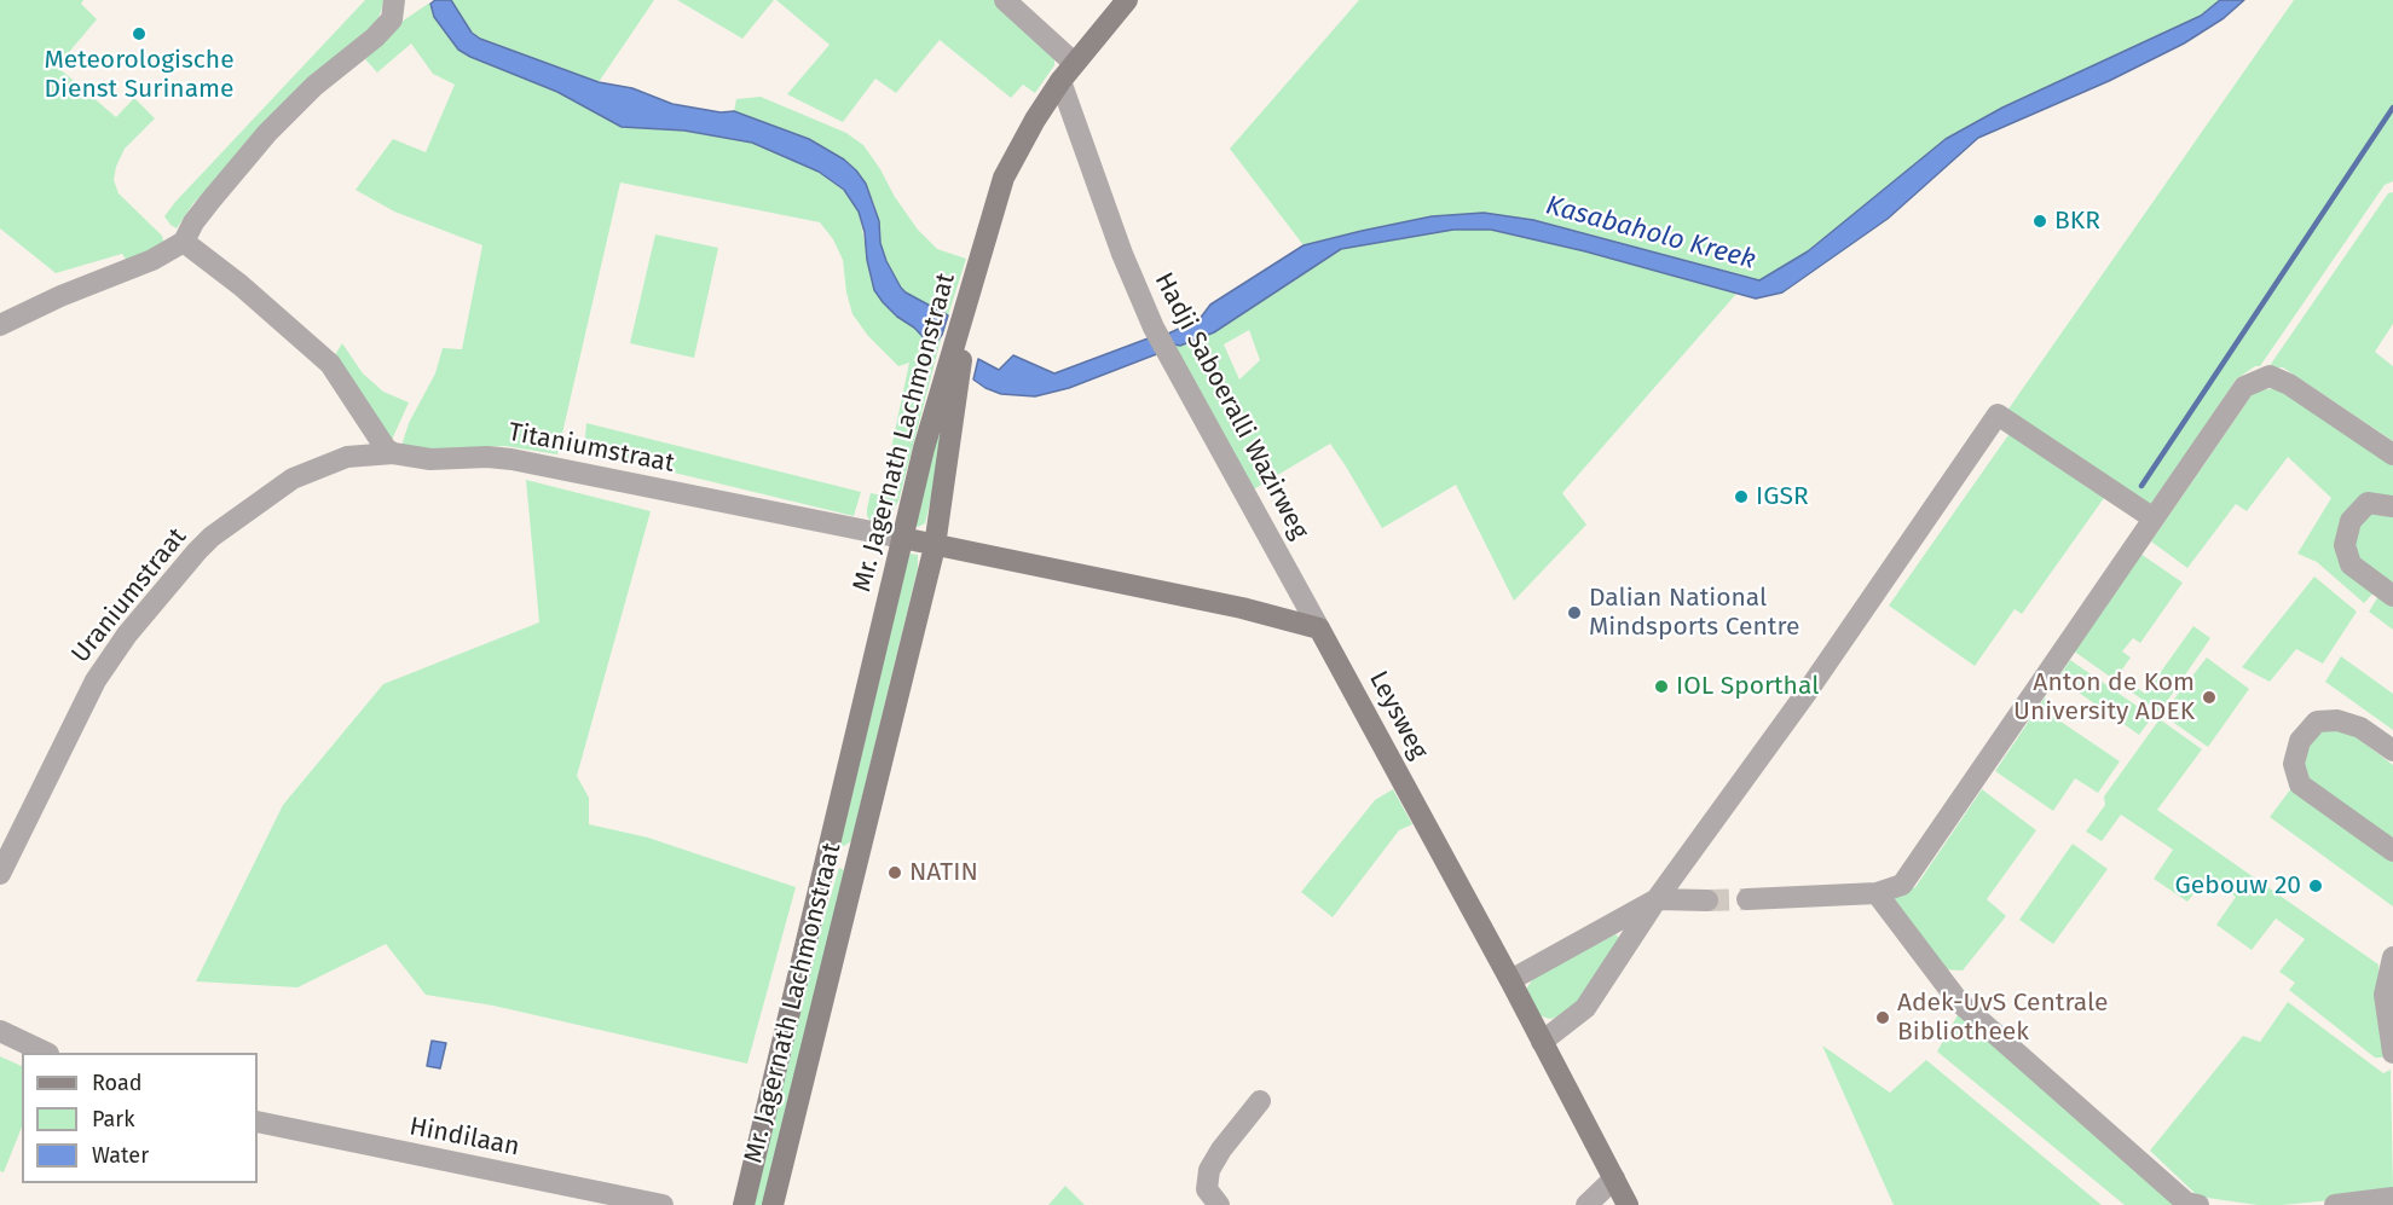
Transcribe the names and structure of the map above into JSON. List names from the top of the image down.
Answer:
{
  "streets": {
    "main road": ["Mr. Jagernath Lachmonstraat", "Leysweg"],
    "street": [
      "Hadji Saboeralli Wazirweg",
      "Titaniumstraat",
      "Uraniumstraat",
      "Hindilaan"
    ]
  },
  "crossings": [
    ["Hadji Saboeralli Wazirweg", "Leysweg"],
    ["Mr. Jagernath Lachmonstraat", "Titaniumstraat"],
    ["Titaniumstraat", "Uraniumstraat"]
  ],
  "water": ["Kasabaholo Kreek"],
  "places": [
    "Meteorologische Dienst Suriname",
    "BKR",
    "IGSR",
    "Dalian National Mindsports Centre",
    "IOL Sporthal",
    "Anton de Kom University ADEK",
    "NATIN",
    "Gebouw 20",
    "Adek-UvS Centrale Bibliotheek"
  ],
  "legend": ["Road", "Park", "Water"]
}
